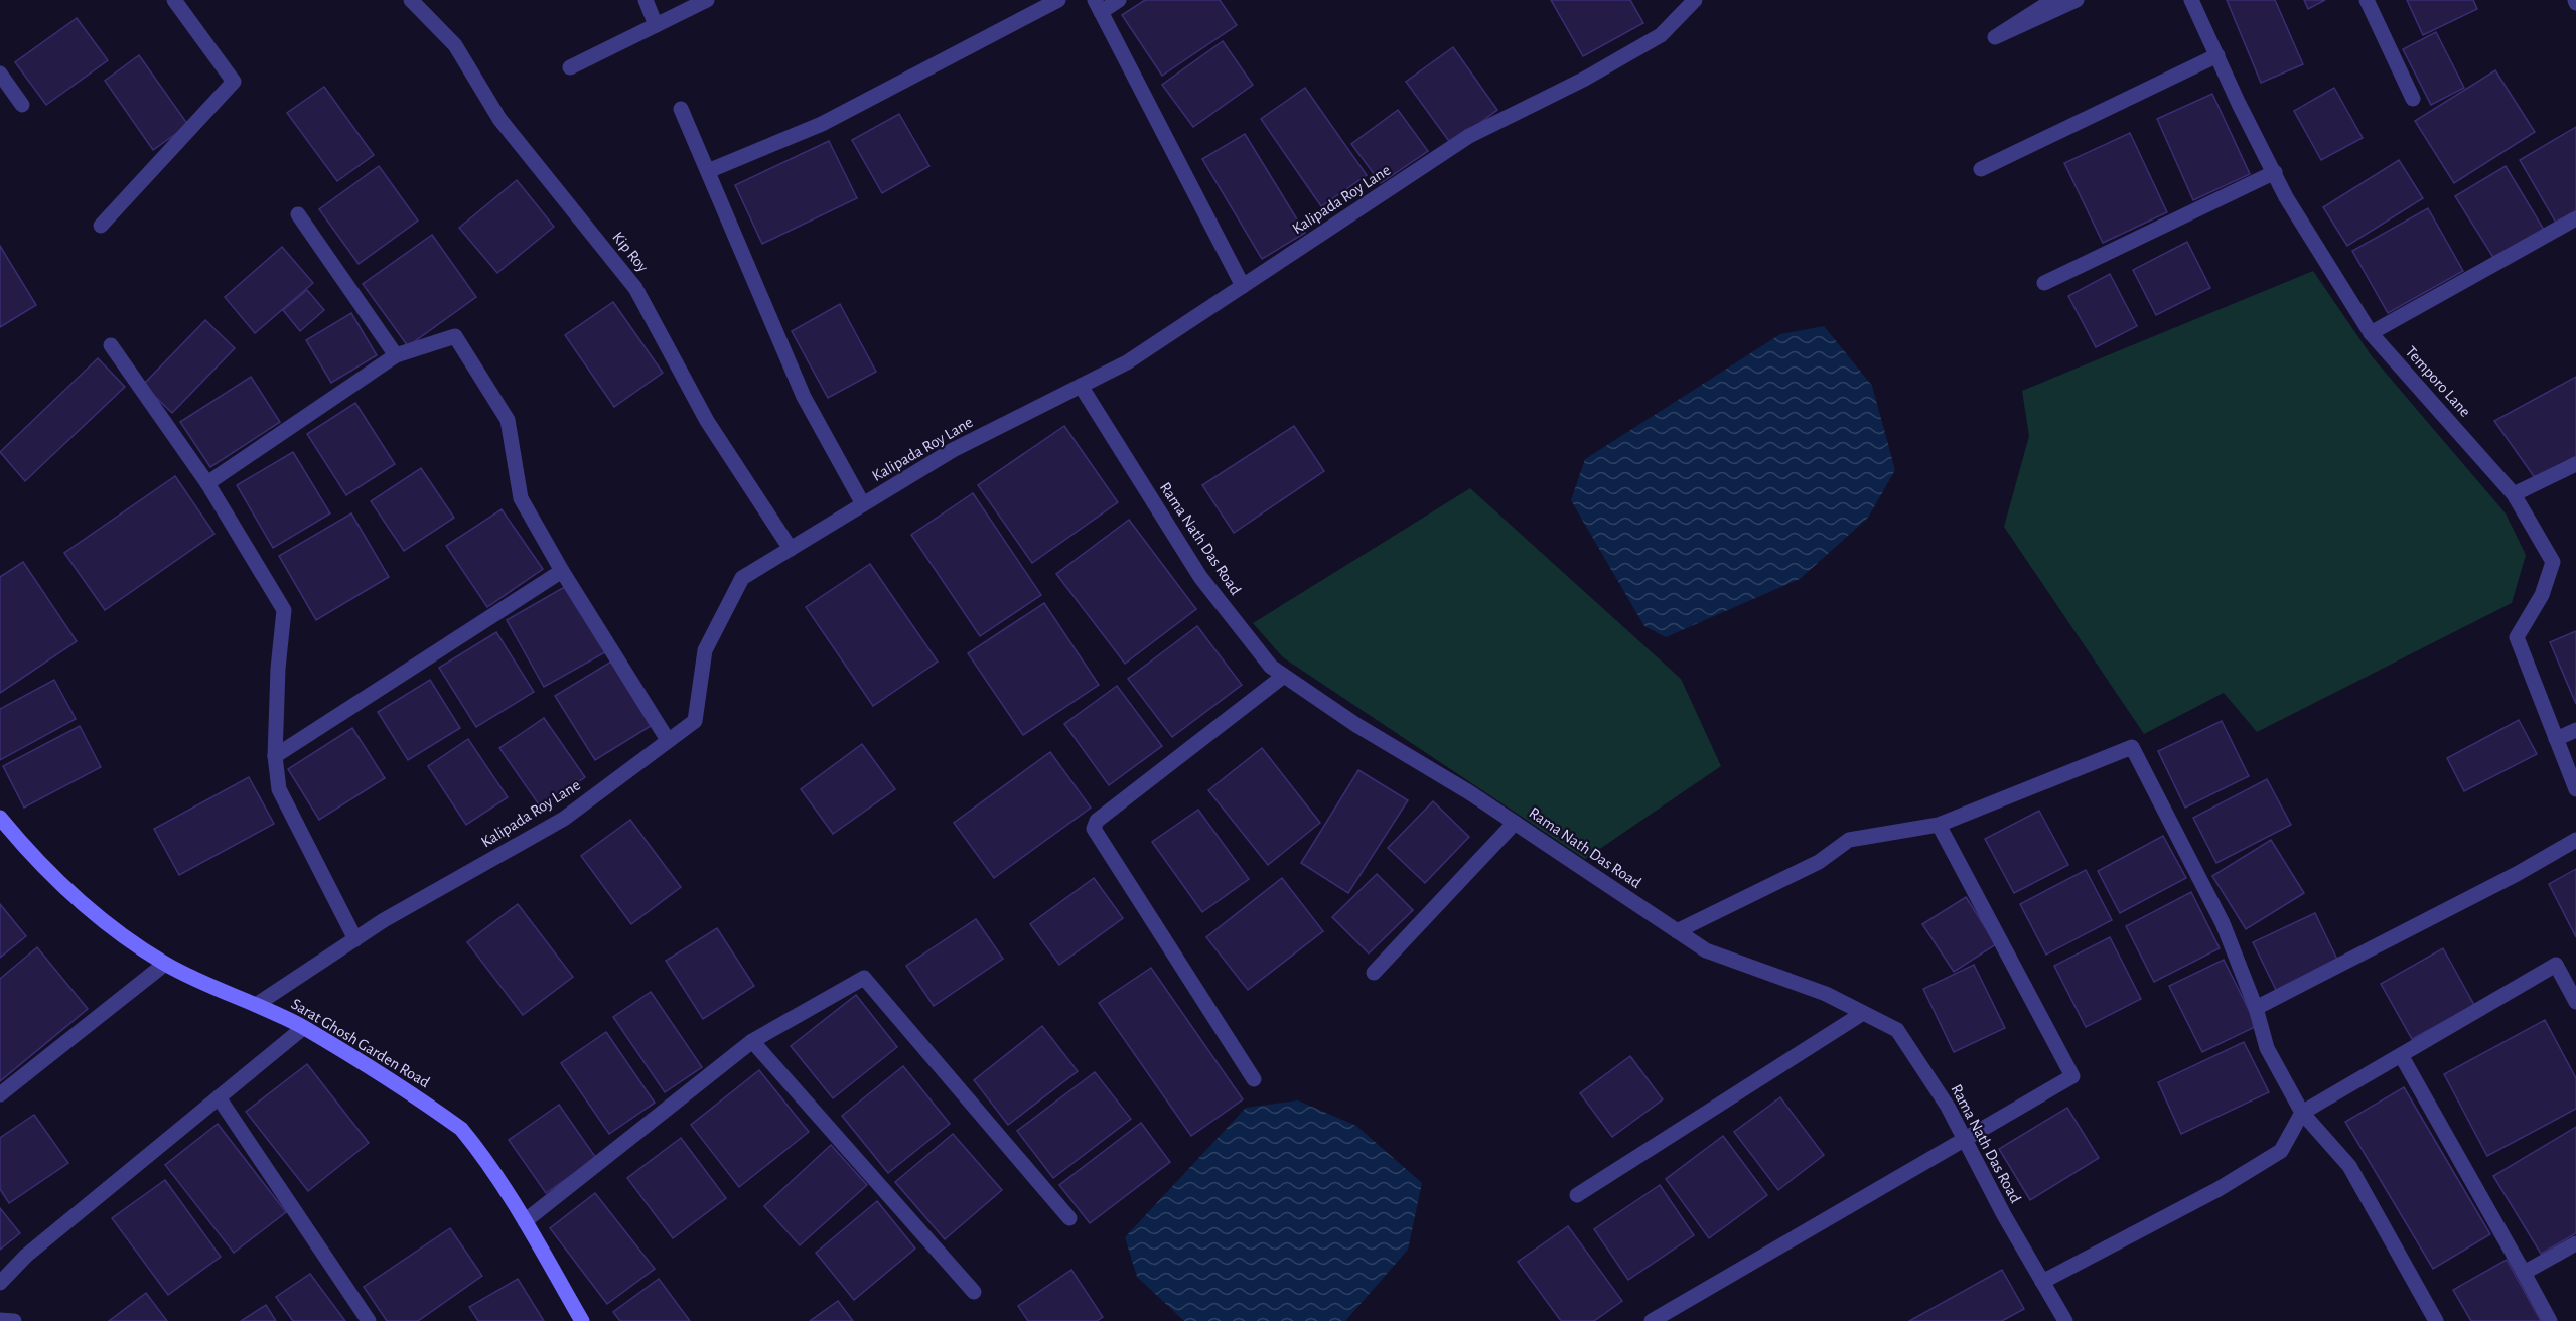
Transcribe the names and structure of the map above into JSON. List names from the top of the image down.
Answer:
{
  "streets": {
    "street": [
      "Kalipada Roy Lane",
      "Kip Roy",
      "Temporo Lane",
      "Rama Nath Das Road",
      "Sarat Ghosh Garden Road"
    ]
  },
  "crossings": [
    ["Kalipada Roy Lane", "Kip Roy"],
    ["Kalipada Roy Lane", "Rama Nath Das Road"],
    ["Kalipada Roy Lane", "Sarat Ghosh Garden Road"]
  ]
}
